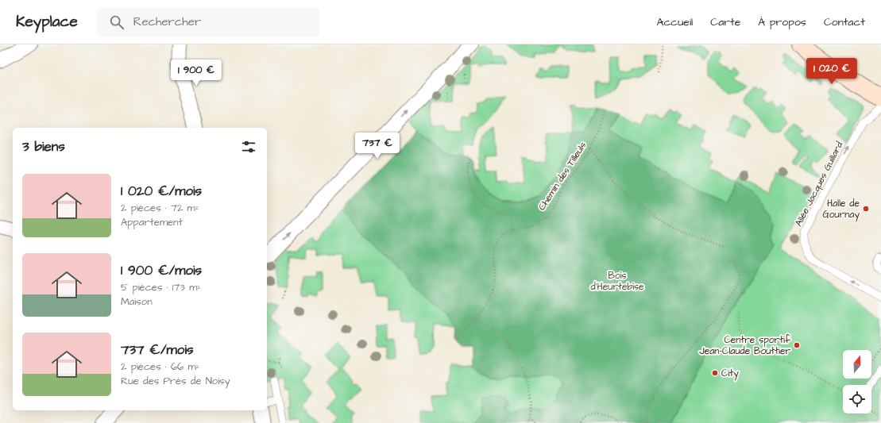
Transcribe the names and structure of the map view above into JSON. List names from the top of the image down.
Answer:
{
  "streets": {
    "lane": ["Allée Jacques Guillard"],
    "path": ["Chemin des Tilleuls"]
  },
  "parks": ["Bois d'Heurtebise"],
  "places": ["Halle de Gournay", "Centre sportif Jean-Claude Bouttier", "City"],
  "north": "top",
  "page": {
    "header": "Keyplace",
    "search": "Rechercher",
    "nav": [
      "Accueil",
      "Carte",
      "À propos",
      "Contact"
    ],
    "price": ["1 020 €", "1 900 €", "737 €"],
    "heading": "3 biens",
    "list": [
      {
        "name": "1 020 €/mois",
        "note": "2 pièces · 72 m² · Appartement"
      },
      {
        "name": "1 900 €/mois",
        "note": "5 pièces · 173 m² · Maison"
      },
      {
        "name": "737 €/mois",
        "note": "2 pièces · 66 m² · Rue des Prés de Noisy"
      }
    ]
  }
}
